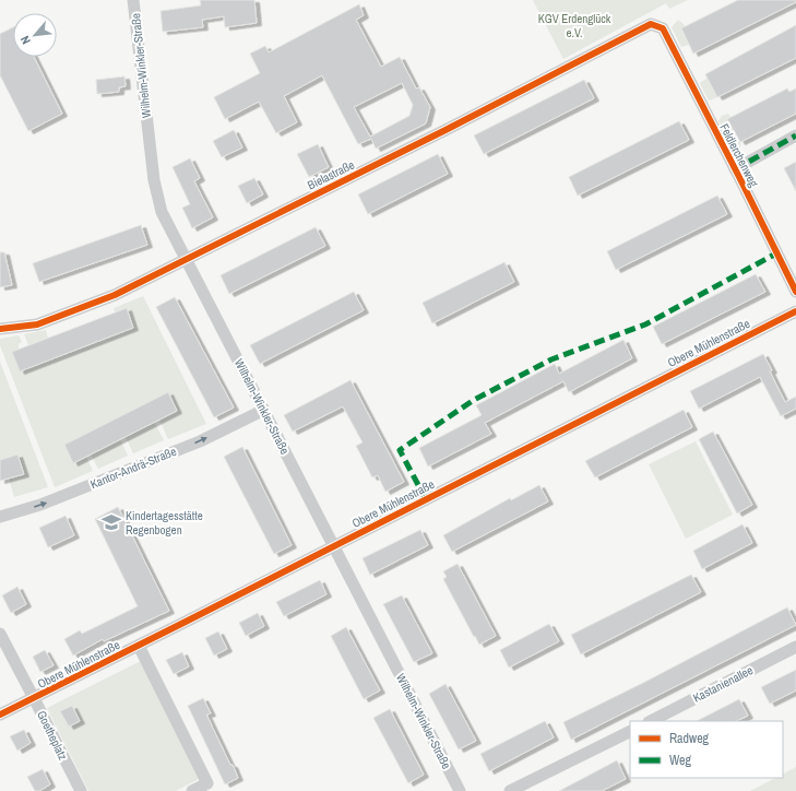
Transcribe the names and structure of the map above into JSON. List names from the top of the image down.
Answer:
{
  "streets": {
    "street": [
      "Wilhelm-Winkler-Straße",
      "Feldlerchenweg",
      "Bielastraße",
      "Obere Mühlenstraße",
      "Kantor-Andrä-Straße",
      "Kastanienallee",
      "Goetheplatz"
    ]
  },
  "crossings": [
    ["Wilhelm-Winkler-Straße", "Bielastraße"],
    ["Wilhelm-Winkler-Straße", "Obere Mühlenstraße"],
    ["Wilhelm-Winkler-Straße", "Kantor-Andrä-Straße"],
    ["Feldlerchenweg", "Bielastraße"],
    ["Obere Mühlenstraße", "Goetheplatz"]
  ],
  "one_way": ["Kantor-Andrä-Straße"],
  "parks": ["KGV Erdenglück e.V."],
  "places": {
    "school or university": ["Kindertagesstätte Regenbogen"]
  },
  "legend": ["Radweg", "Weg"],
  "north": "bottom left"
}
